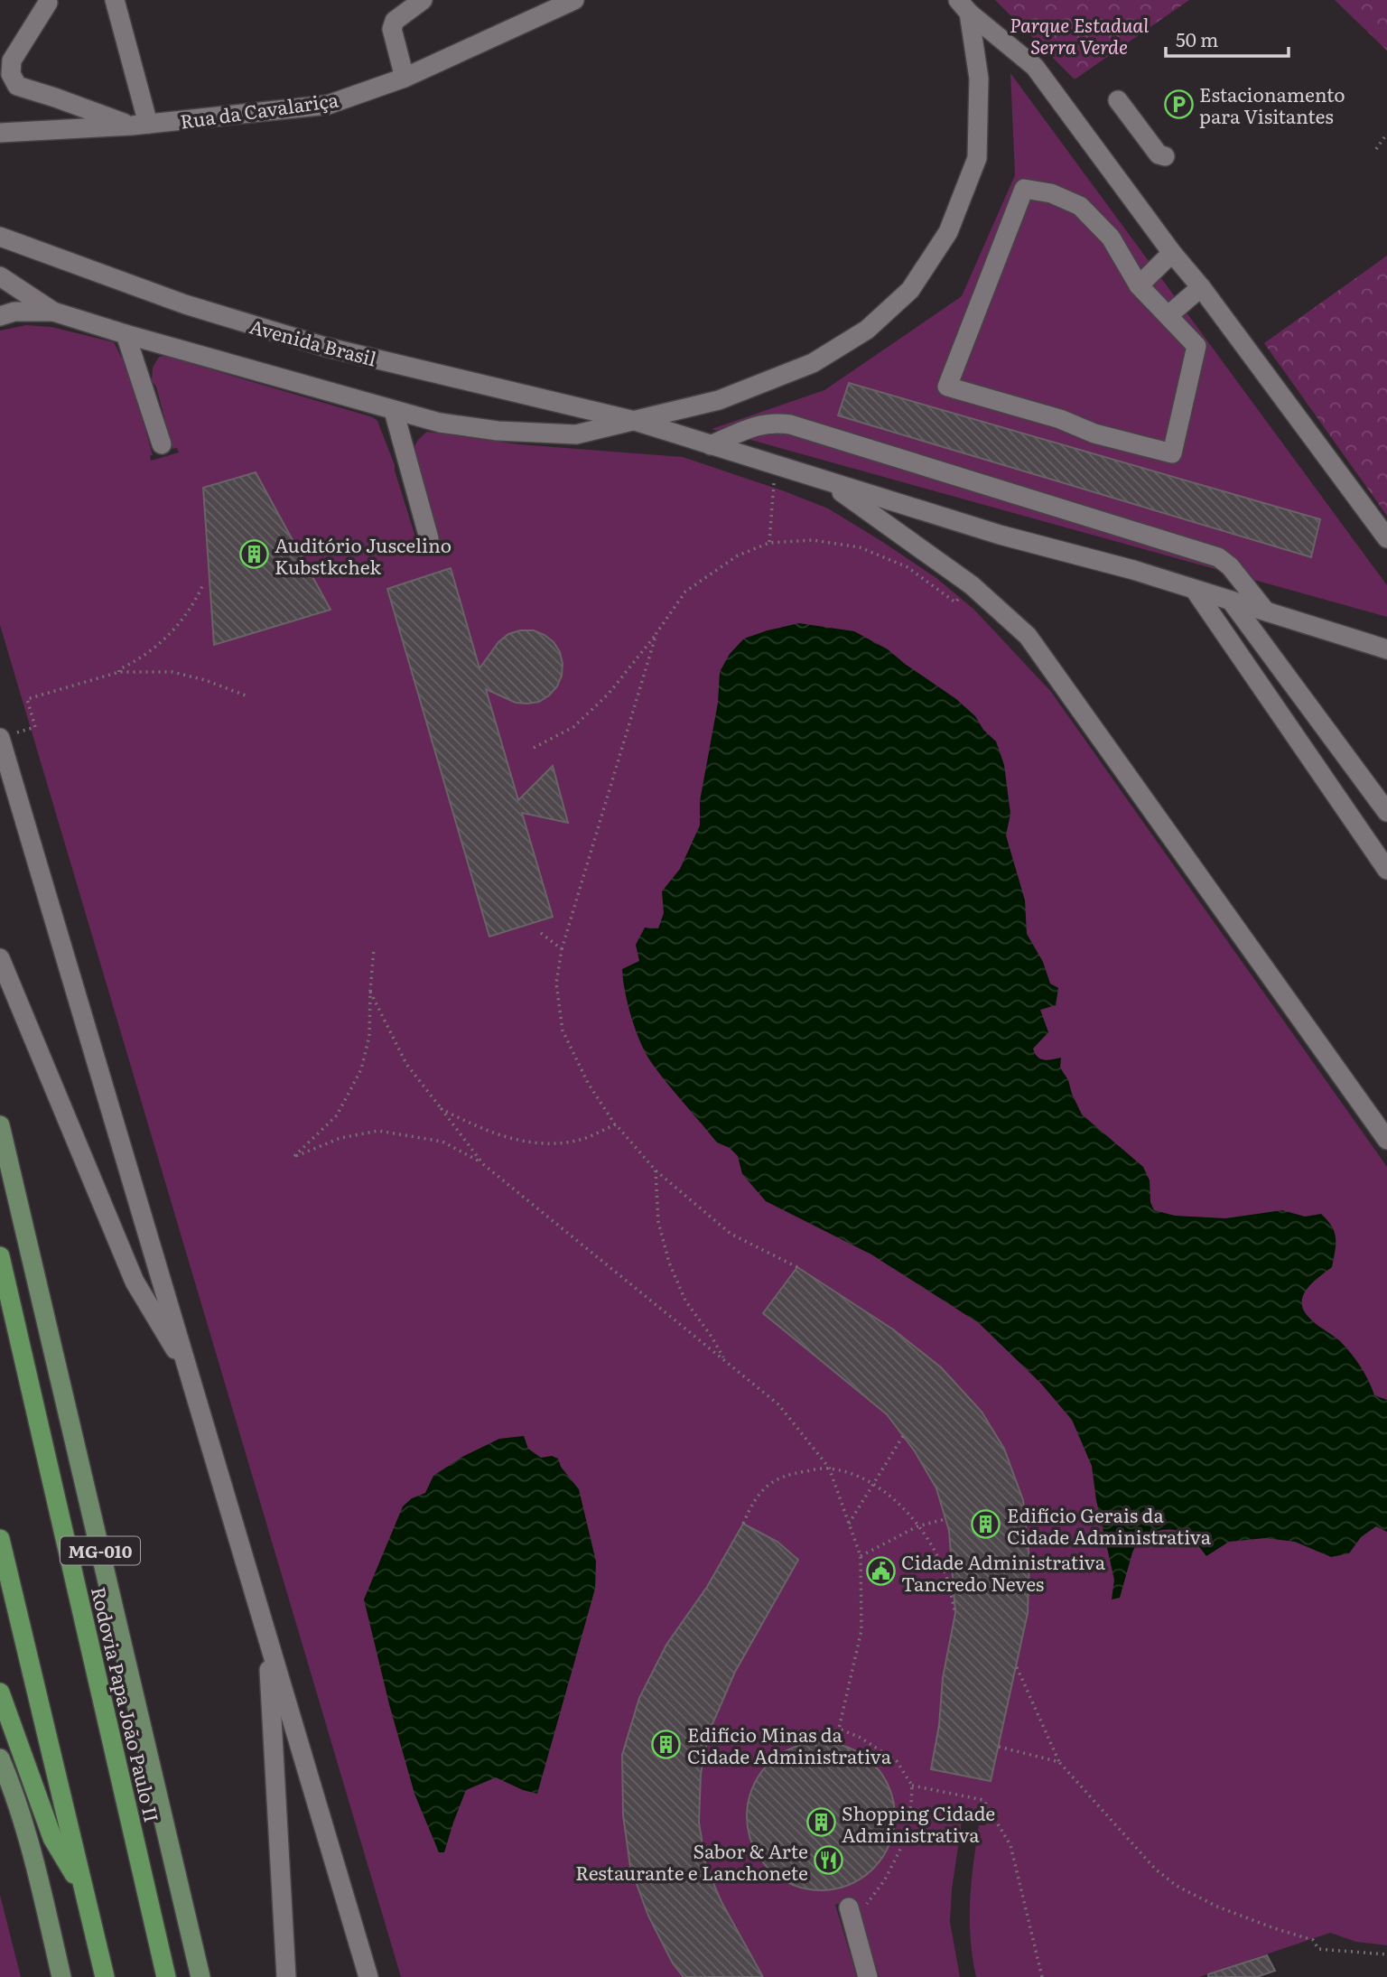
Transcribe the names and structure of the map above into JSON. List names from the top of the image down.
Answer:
{
  "streets": {
    "highway": ["MG-010", "Rodovia Papa João Paulo II"],
    "street": ["Rua da Cavalariça", "Avenida Brasil"]
  },
  "parks": ["Parque Estadual Serra Verde"],
  "places": {
    "parking": ["Estacionamento para Visitantes"],
    "building": [
      "Auditório Juscelino Kubstkchek",
      "Edifício Gerais da Cidade Administrativa",
      "Edifício Minas da Cidade Administrativa",
      "Shopping Cidade Administrativa"
    ],
    "public building": ["Cidade Administrativa Tancredo Neves"],
    "restaurant": ["Sabor & Arte Restaurante e Lanchonete"]
  },
  "scale_bar": "50 m"
}
